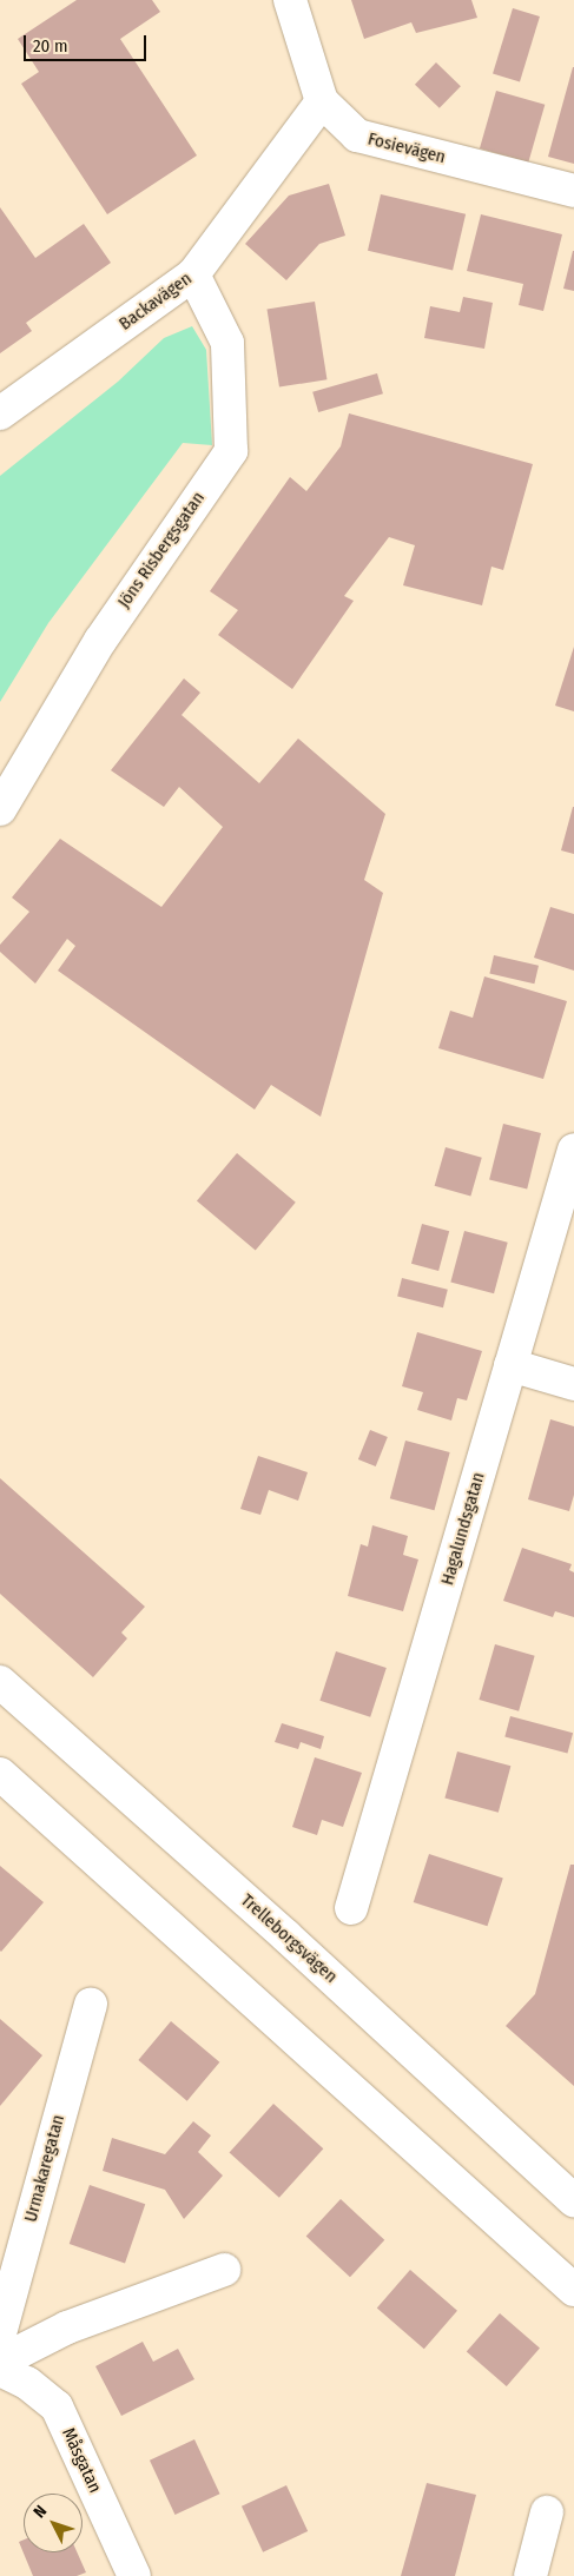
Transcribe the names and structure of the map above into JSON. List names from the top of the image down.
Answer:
{
  "streets": {
    "main road": [
      "Fosievägen",
      "Backavägen",
      "Jöns Risbergsgatan",
      "Hagalundsgatan",
      "Trelleborgsvägen",
      "Urmakaregatan",
      "Måsgatan"
    ]
  },
  "crossings": [
    ["Fosievägen", "Backavägen"],
    ["Backavägen", "Jöns Risbergsgatan"]
  ],
  "scale_bar": "20 m",
  "north": "top left"
}
